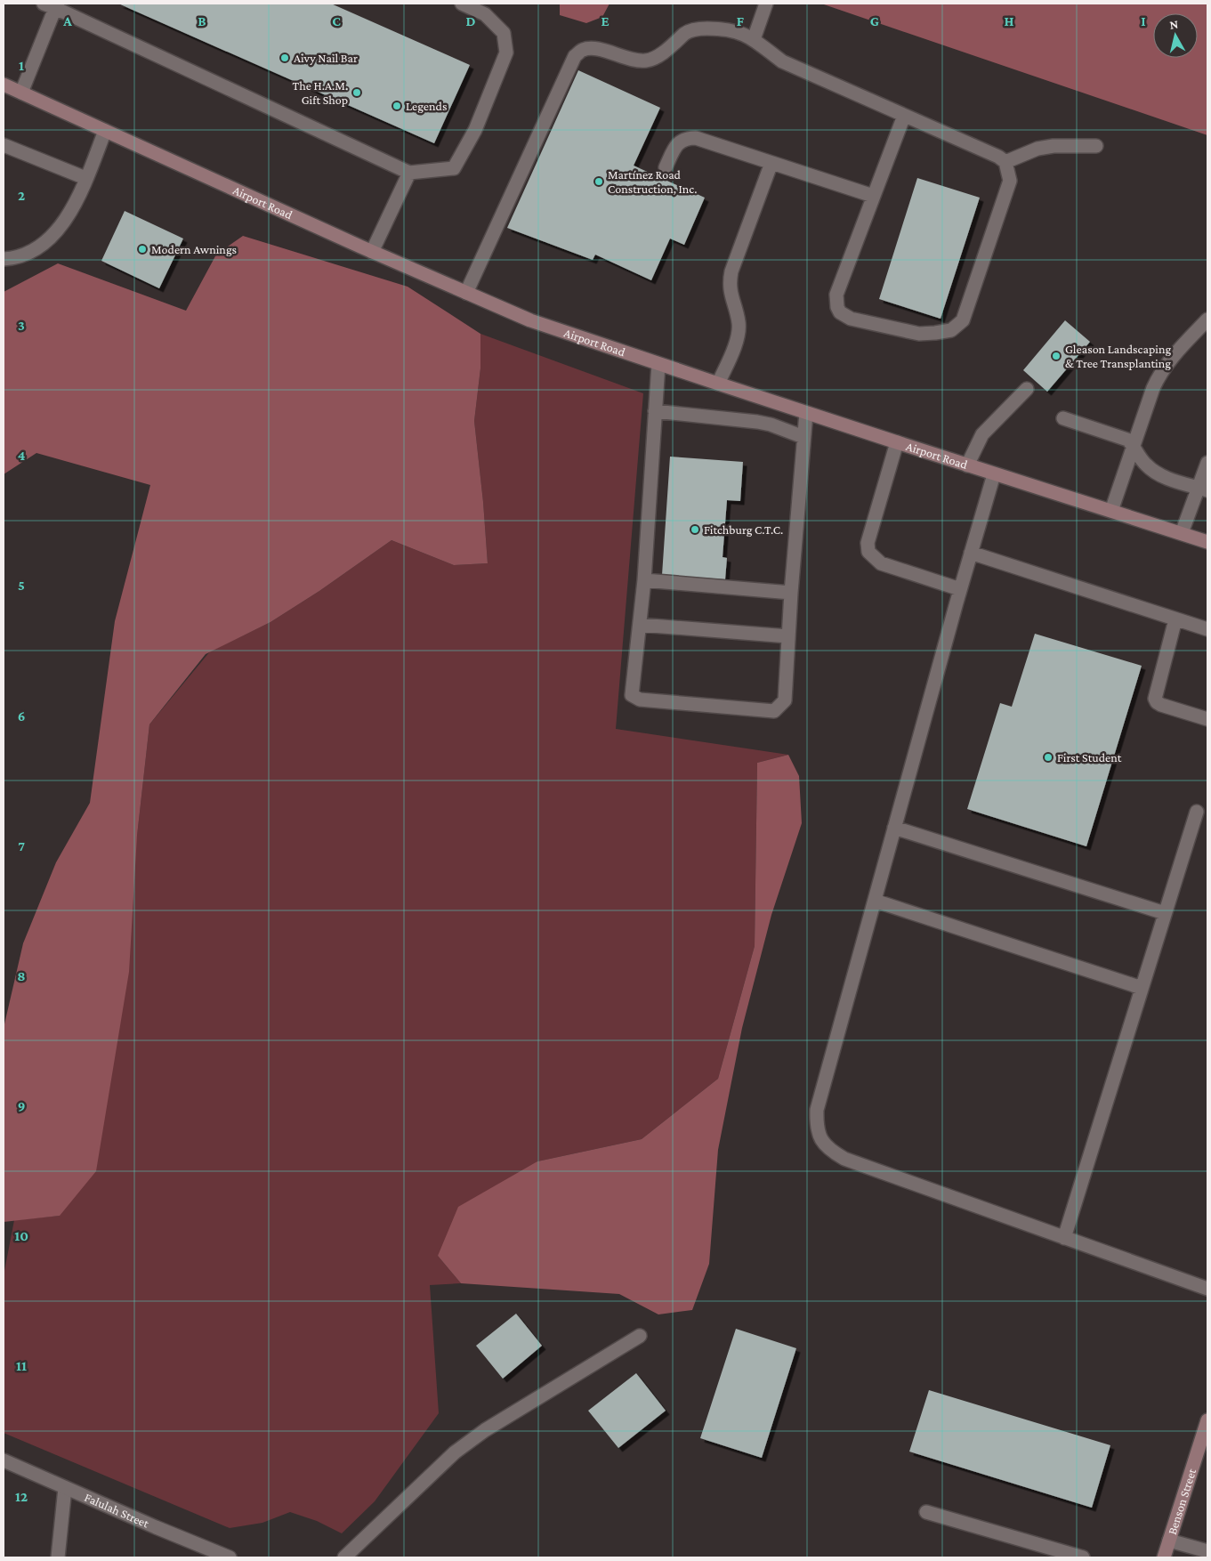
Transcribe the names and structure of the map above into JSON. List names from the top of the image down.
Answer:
{
  "streets": {
    "main road": ["Airport Road", "Benson Street"],
    "street": ["Falulah Street"]
  },
  "places": [
    "Aivy Nail Bar",
    "The H.A.M. Gift Shop",
    "Legends",
    "Martínez Road Construction, Inc.",
    "Modern Awnings",
    "Gleason Landscaping & Tree Transplanting",
    "Fitchburg C.T.C.",
    "First Student"
  ],
  "north": "top",
  "grid": {
    "columns": [
      "A",
      "B",
      "C",
      "D",
      "E",
      "F",
      "G",
      "H",
      "I"
    ],
    "rows": [
      "1",
      "2",
      "3",
      "4",
      "5",
      "6",
      "7",
      "8",
      "9",
      "10",
      "11",
      "12"
    ]
  }
}
